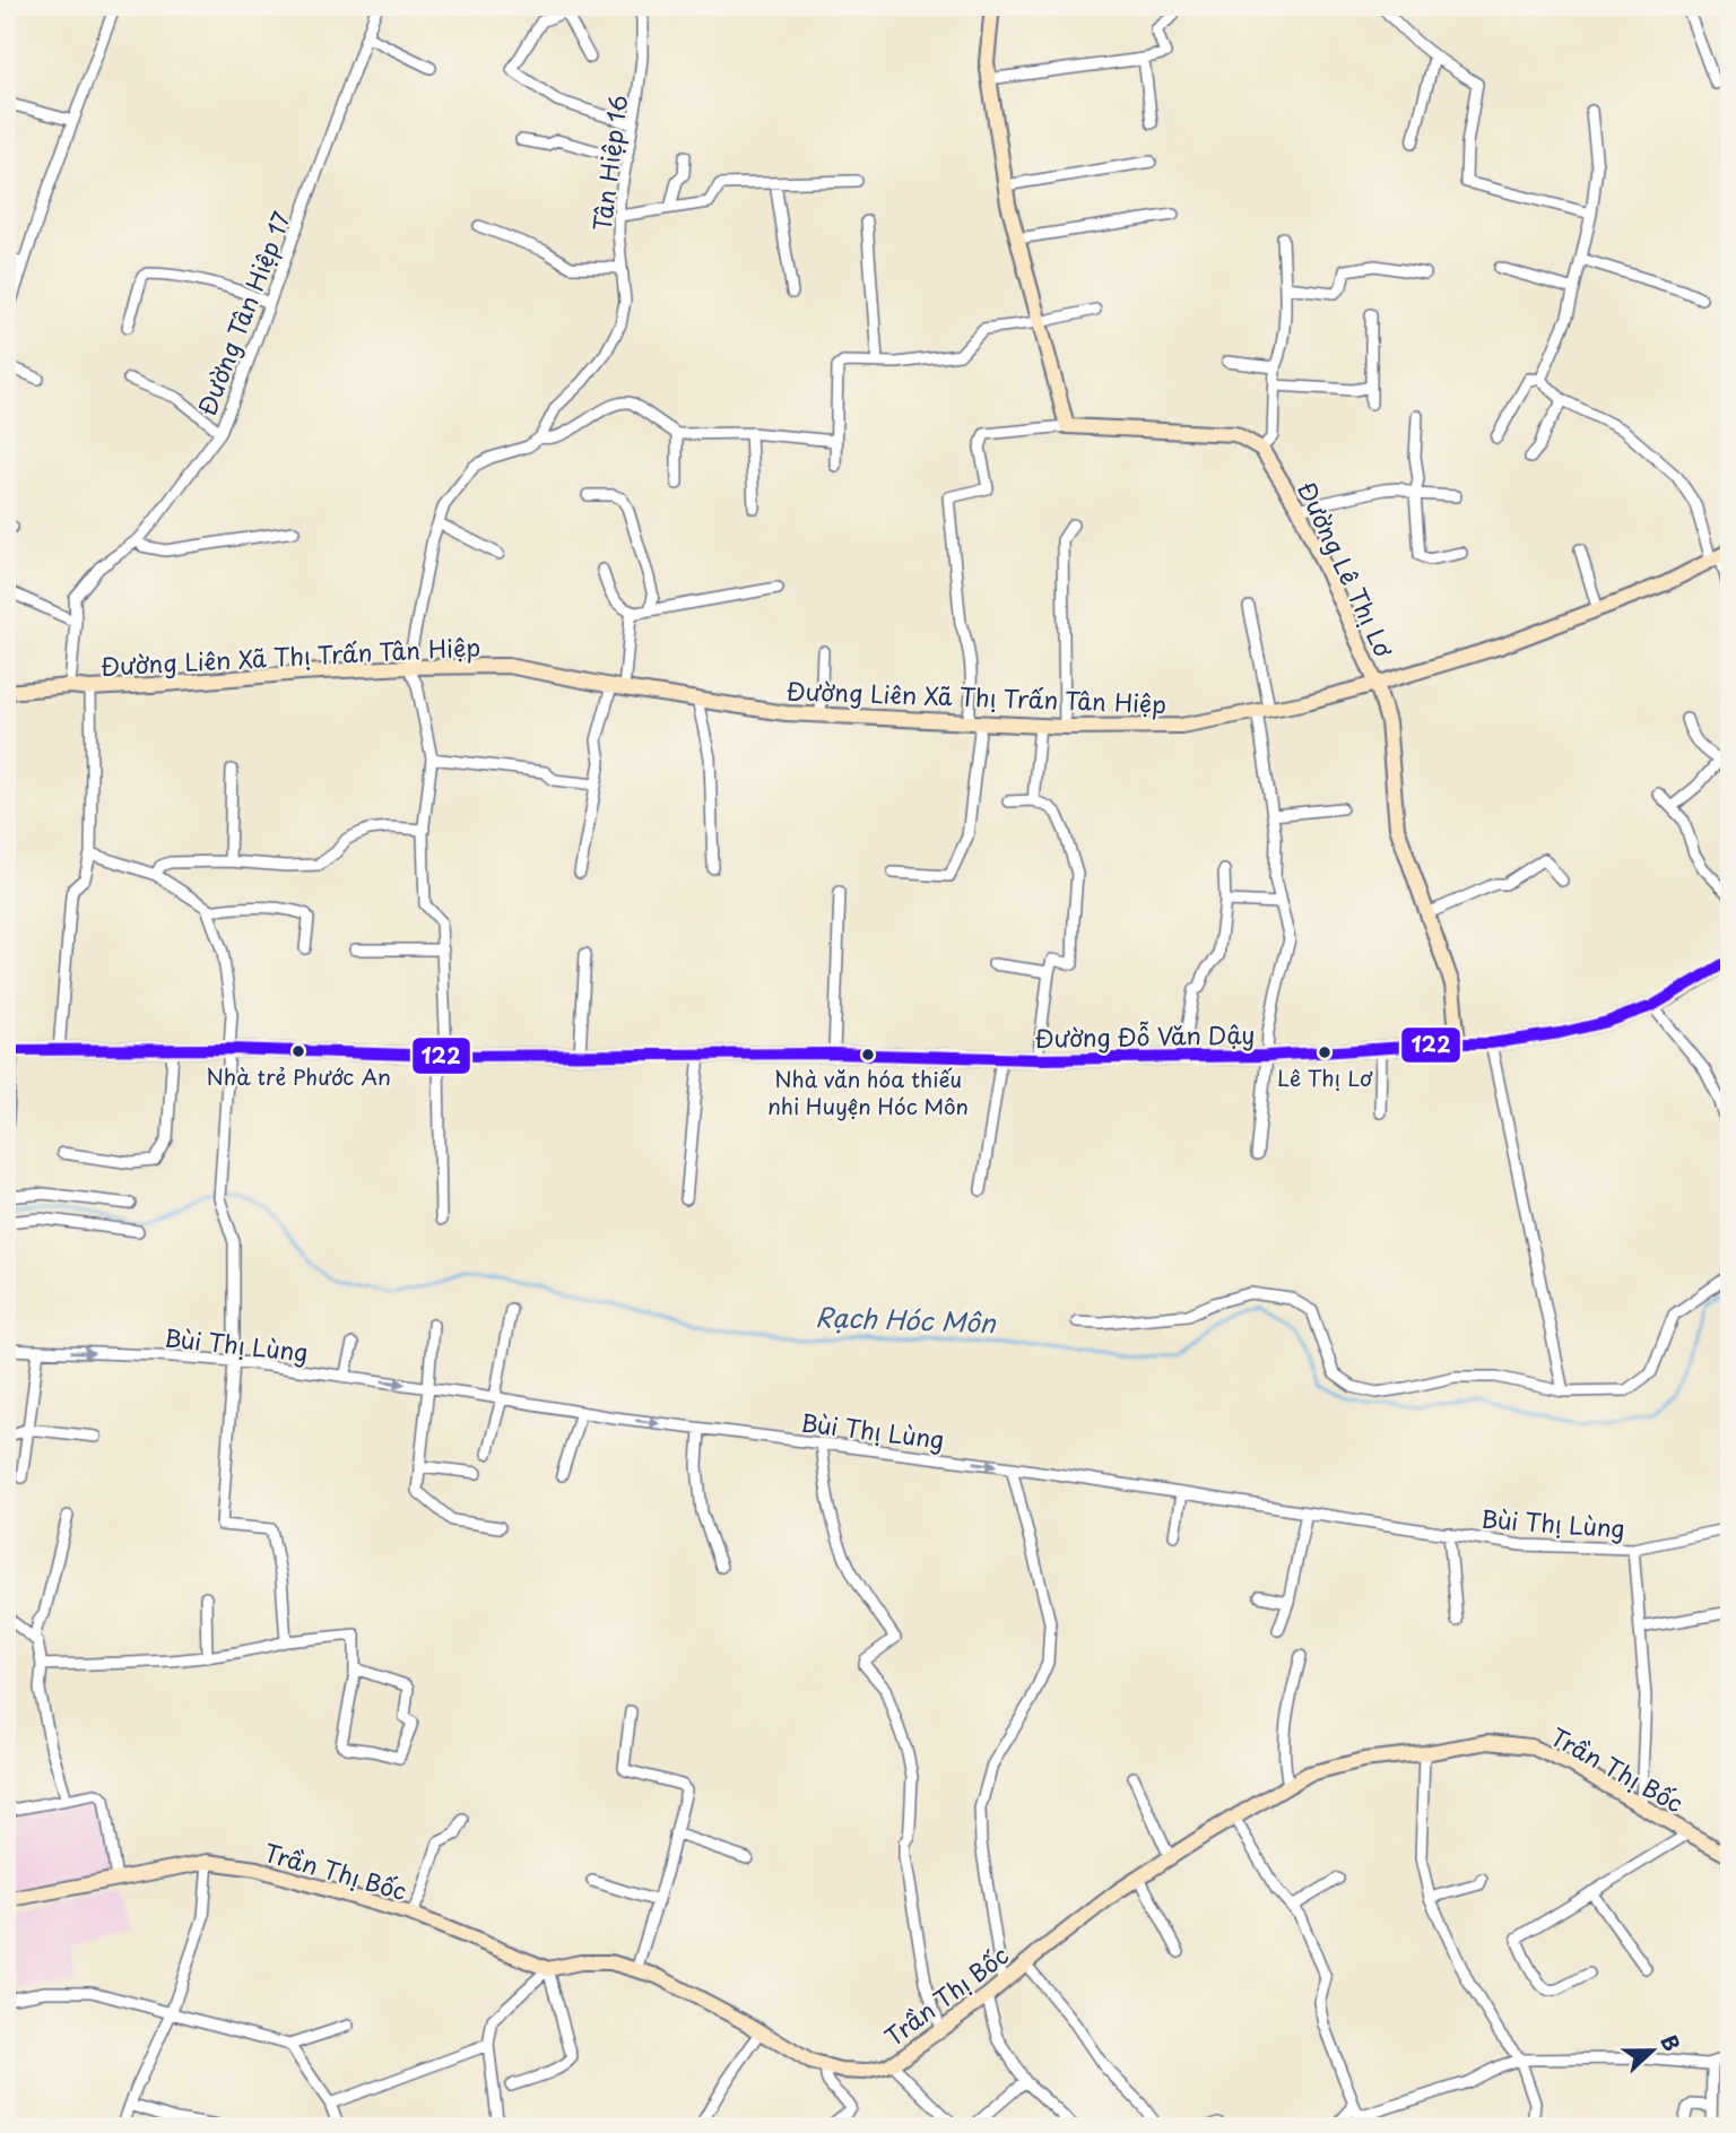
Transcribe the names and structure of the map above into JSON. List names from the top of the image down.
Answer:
{
  "streets": {
    "street": [
      "Tân Hiệp 16",
      "Đường Tân Hiệp 17",
      "Đường Lê Thị Lơ",
      "Đường Liên Xã Thị Trấn Tân Hiệp",
      "Đường Đỗ Văn Dậy",
      "Bùi Thị Lùng",
      "Trần Thị Bốc"
    ]
  },
  "crossings": [
    ["Đường Tân Hiệp 17", "Đường Liên Xã Thị Trấn Tân Hiệp"],
    ["Đường Lê Thị Lơ", "Đường Liên Xã Thị Trấn Tân Hiệp"],
    ["Đường Lê Thị Lơ", "Đường Đỗ Văn Dậy"]
  ],
  "water": ["Rạch Hóc Môn"],
  "places": ["Nhà trẻ Phước An", "Lê Thị Lơ", "Nhà văn hóa thiếu nhi Huyện Hóc Môn"],
  "lines": ["transit line 122"],
  "north": "right"
}
